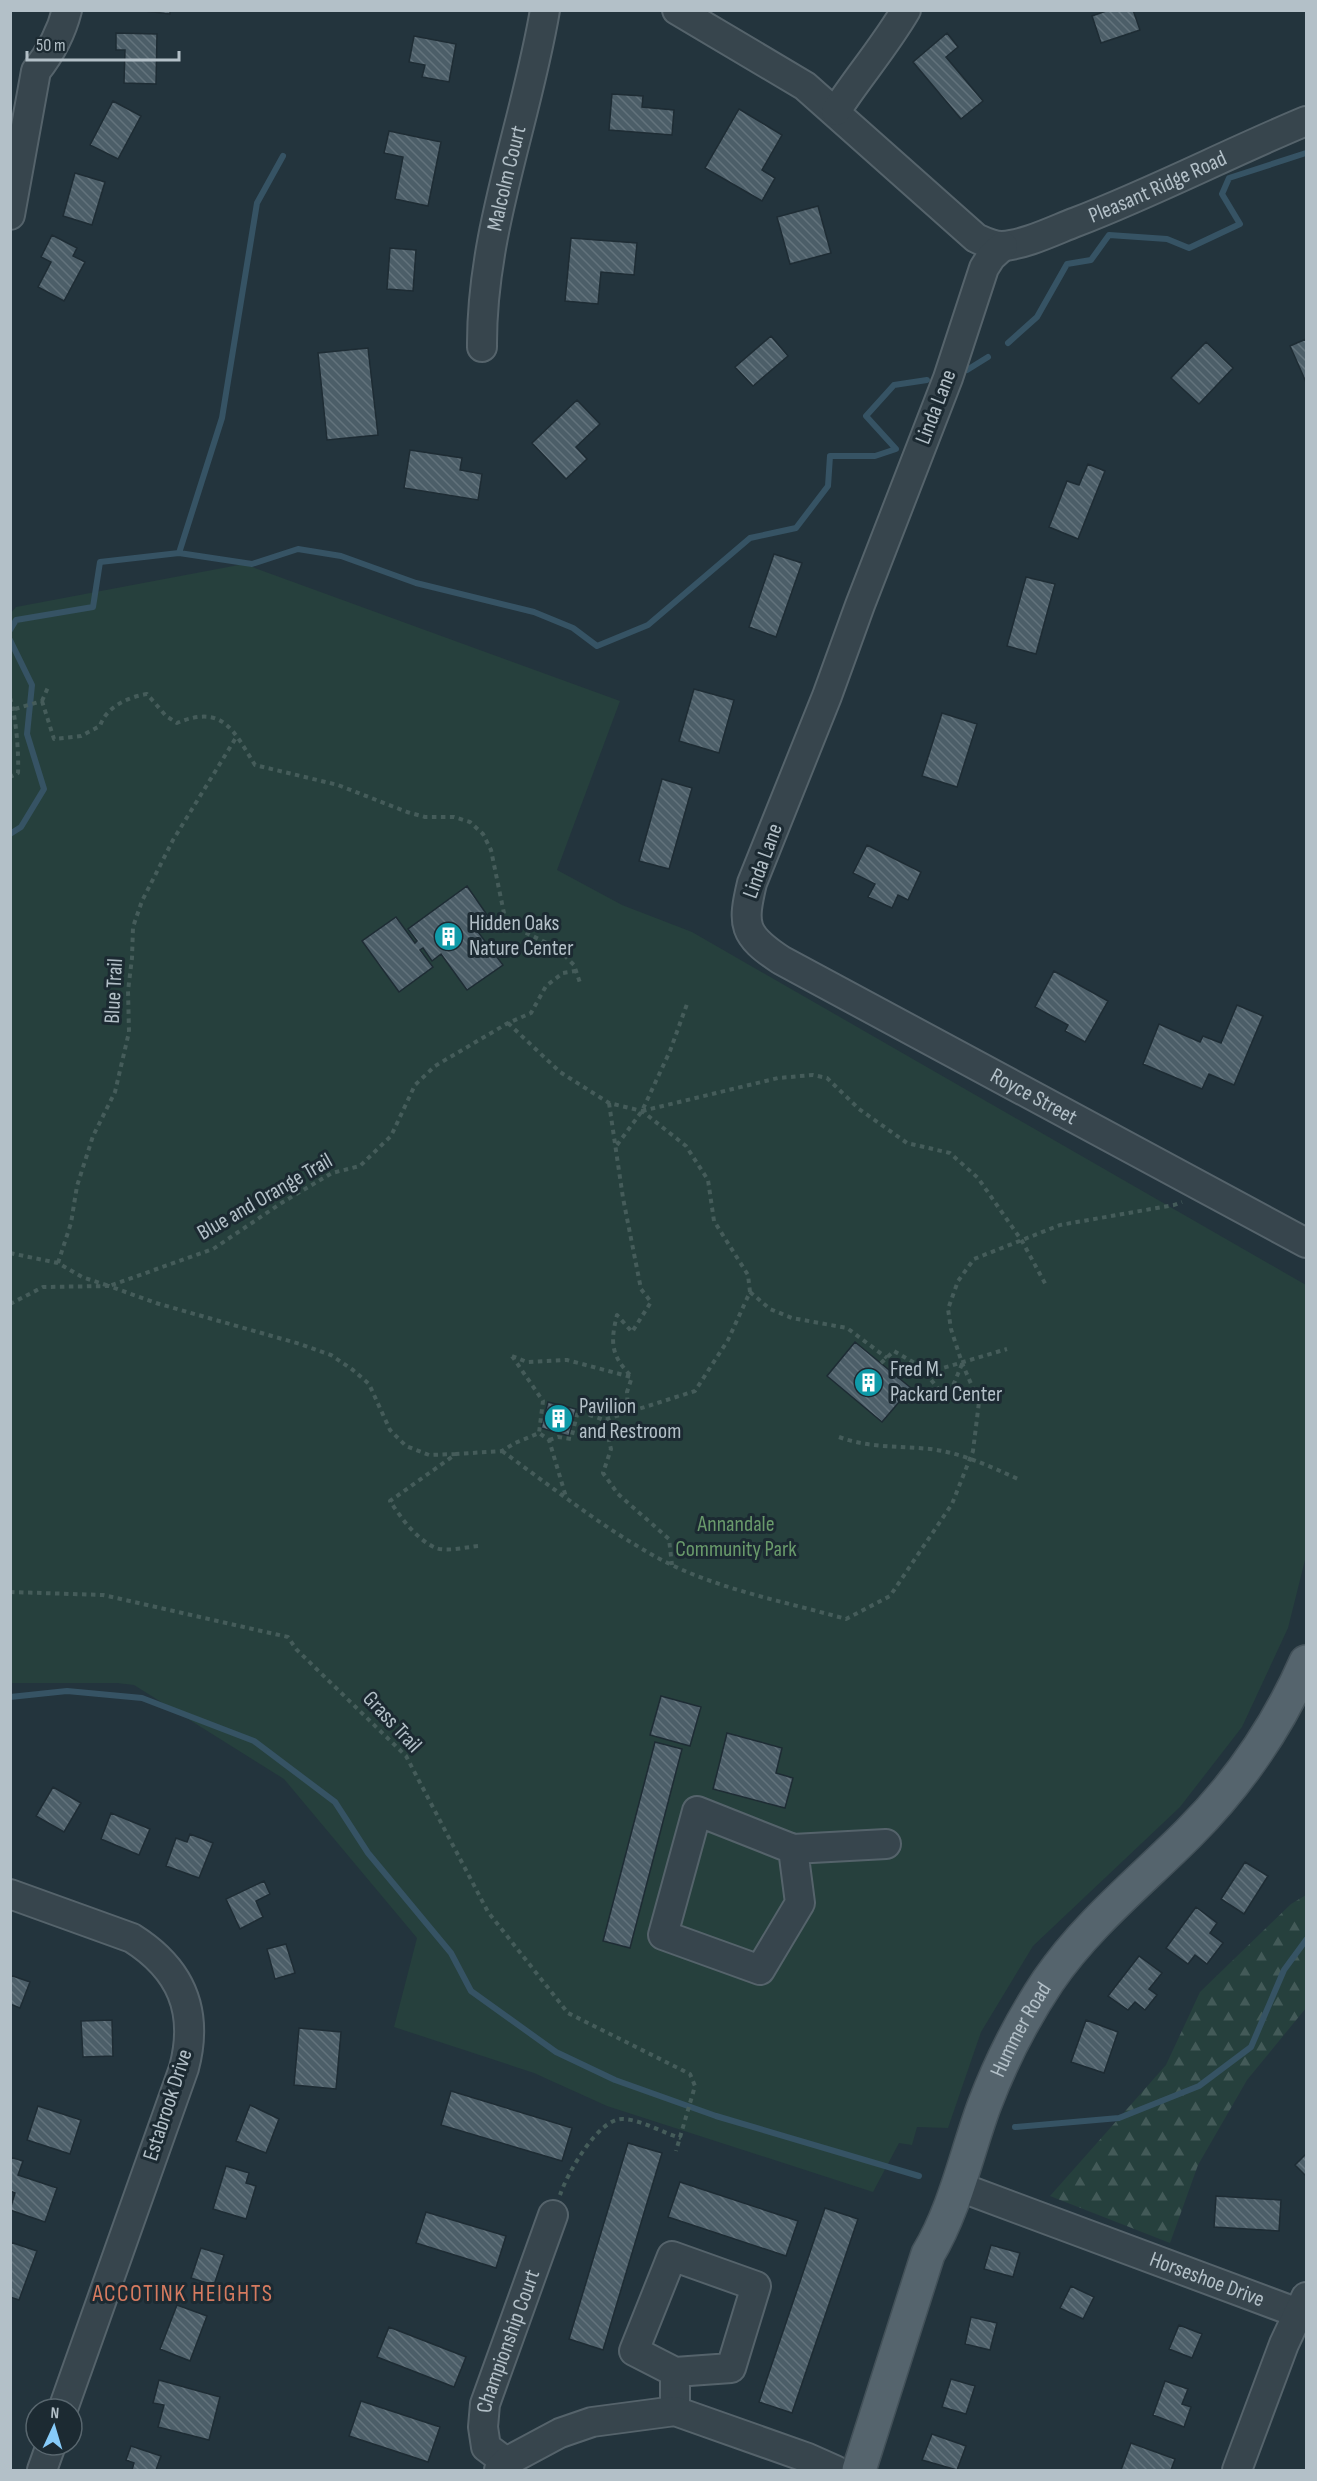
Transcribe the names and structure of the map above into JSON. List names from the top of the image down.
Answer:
{
  "streets": {
    "main road": ["Hummer Road"],
    "street": [
      "Malcolm Court",
      "Pleasant Ridge Road",
      "Linda Lane",
      "Royce Street",
      "Estabrook Drive",
      "Horseshoe Drive",
      "Championship Court"
    ],
    "path": ["Blue Trail", "Blue and Orange Trail", "Grass Trail"]
  },
  "crossings": [
    ["Pleasant Ridge Road", "Linda Lane"],
    ["Linda Lane", "Royce Street"],
    ["Hummer Road", "Horseshoe Drive"]
  ],
  "districts": ["ACCOTINK HEIGHTS"],
  "parks": ["Annandale Community Park"],
  "places": {
    "building": ["Hidden Oaks Nature Center", "Fred M. Packard Center", "Pavilion and Restroom"]
  },
  "scale_bar": "50 m",
  "north": "top"
}
